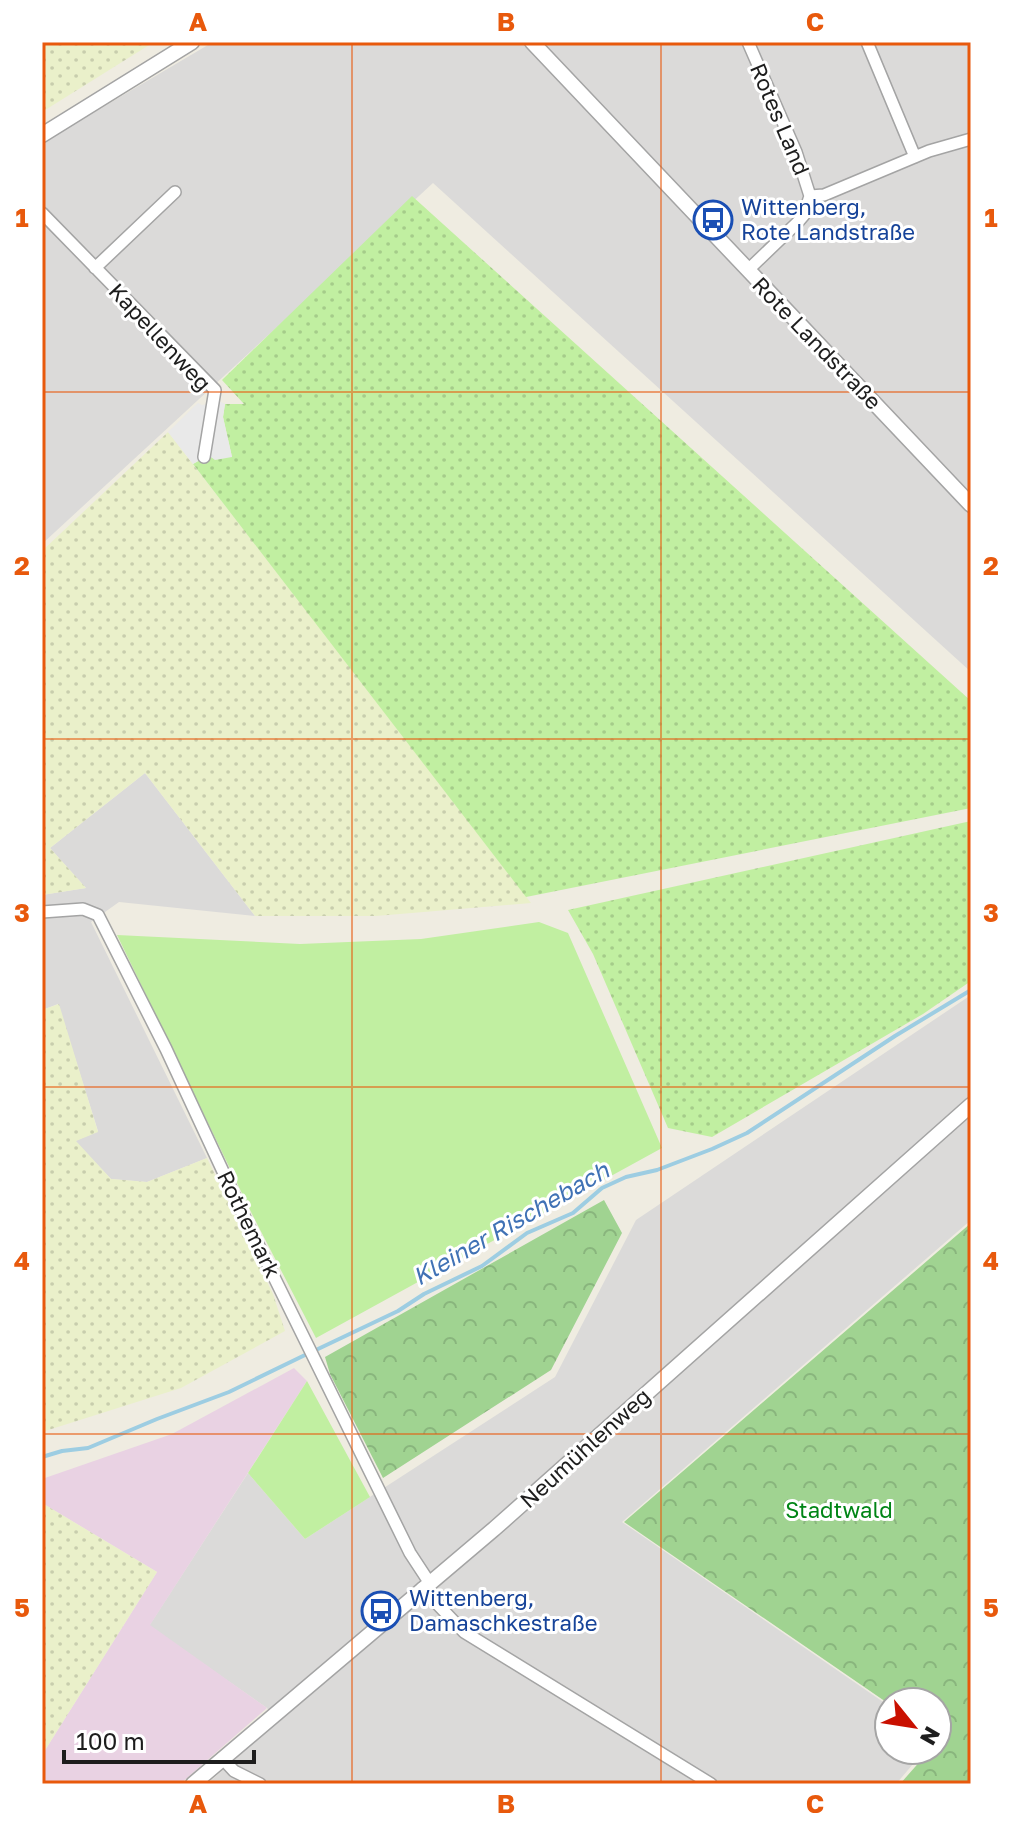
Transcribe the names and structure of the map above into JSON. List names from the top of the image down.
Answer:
{
  "streets": {
    "street": [
      "Rotes Land",
      "Kapellenweg",
      "Rote Landstraße",
      "Rothemark",
      "Neumühlenweg"
    ]
  },
  "crossings": [
    ["Rotes Land", "Rote Landstraße"],
    ["Rothemark", "Neumühlenweg"]
  ],
  "water": ["Kleiner Rischebach"],
  "parks": ["Stadtwald"],
  "places": {
    "bus stop": ["Wittenberg, Rote Landstraße", "Wittenberg, Damaschkestraße"]
  },
  "scale_bar": "100 m",
  "north": "bottom right",
  "grid": {
    "columns": ["A", "B", "C"],
    "rows": [
      "1",
      "2",
      "3",
      "4",
      "5"
    ]
  }
}
